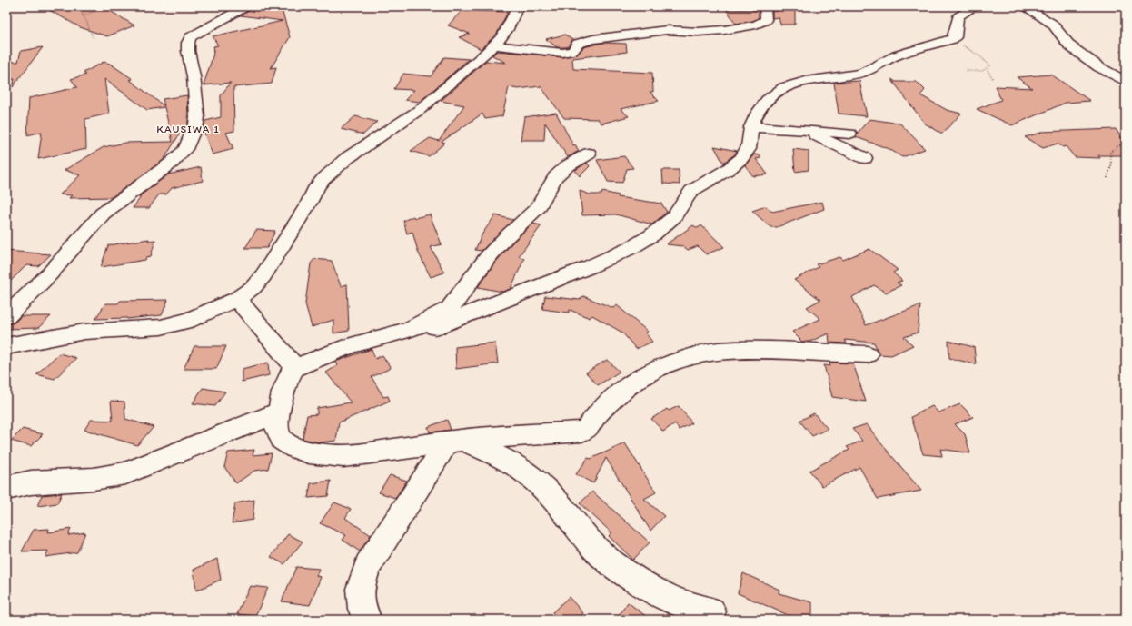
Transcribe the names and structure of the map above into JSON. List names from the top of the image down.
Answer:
{
  "districts": ["KAUSIWA 1"]
}
